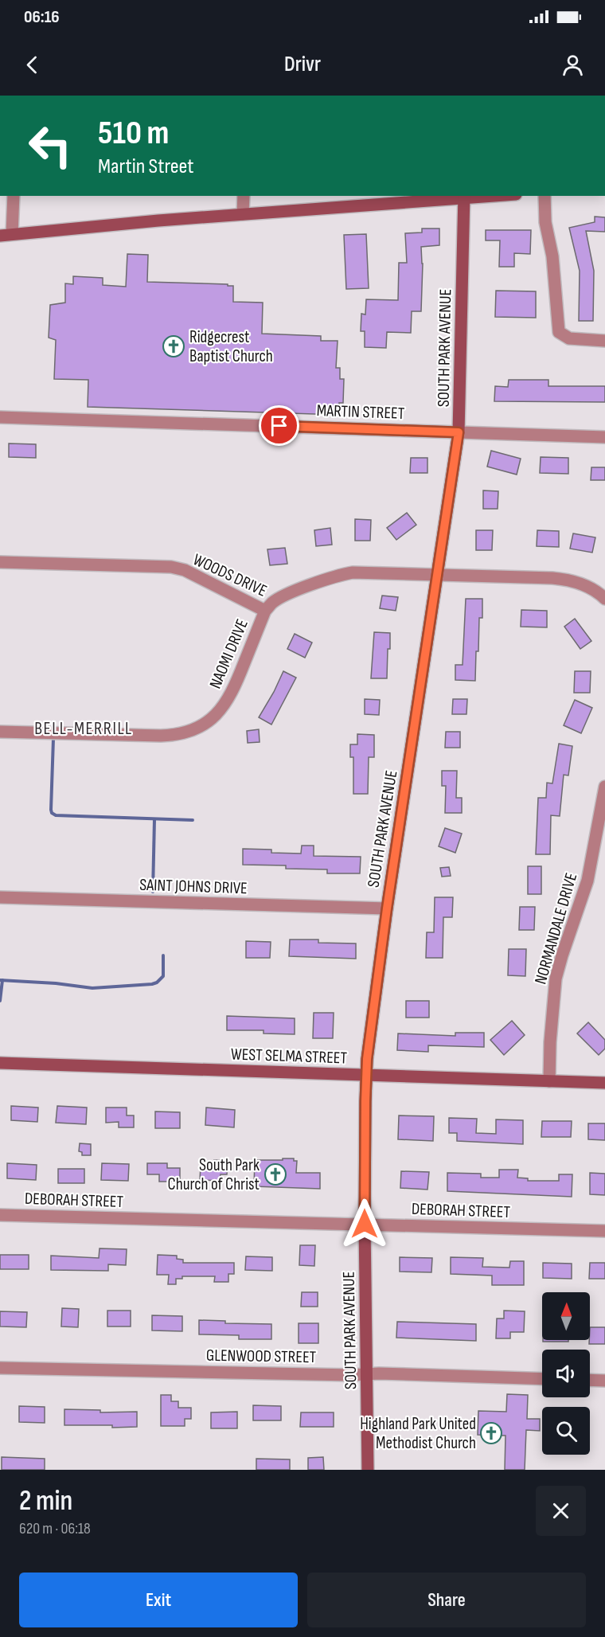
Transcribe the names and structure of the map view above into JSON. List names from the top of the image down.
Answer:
{
  "streets": {
    "street": [
      "SOUTH PARK AVENUE",
      "MARTIN STREET",
      "WOODS DRIVE",
      "NAOMI DRIVE",
      "SAINT JOHNS DRIVE",
      "NORMANDALE DRIVE",
      "WEST SELMA STREET",
      "DEBORAH STREET",
      "GLENWOOD STREET"
    ]
  },
  "crossings": [
    ["SOUTH PARK AVENUE", "MARTIN STREET"],
    ["SOUTH PARK AVENUE", "WOODS DRIVE"],
    ["SOUTH PARK AVENUE", "SAINT JOHNS DRIVE"],
    ["SOUTH PARK AVENUE", "WEST SELMA STREET"],
    ["SOUTH PARK AVENUE", "DEBORAH STREET"],
    ["SOUTH PARK AVENUE", "GLENWOOD STREET"],
    ["WOODS DRIVE", "NAOMI DRIVE"],
    ["NORMANDALE DRIVE", "WEST SELMA STREET"]
  ],
  "districts": ["BELL-MERRILL"],
  "places": {
    "church": ["Ridgecrest Baptist Church", "South Park Church of Christ", "Highland Park United Methodist Church"]
  },
  "north": "top",
  "page": {
    "status": "06:16",
    "header": "Drivr",
    "turn": ["510 m", "Martin Street"],
    "heading": ["2 min", "620 m · 06:18"],
    "buttons": ["Exit", "Share"]
  }
}
